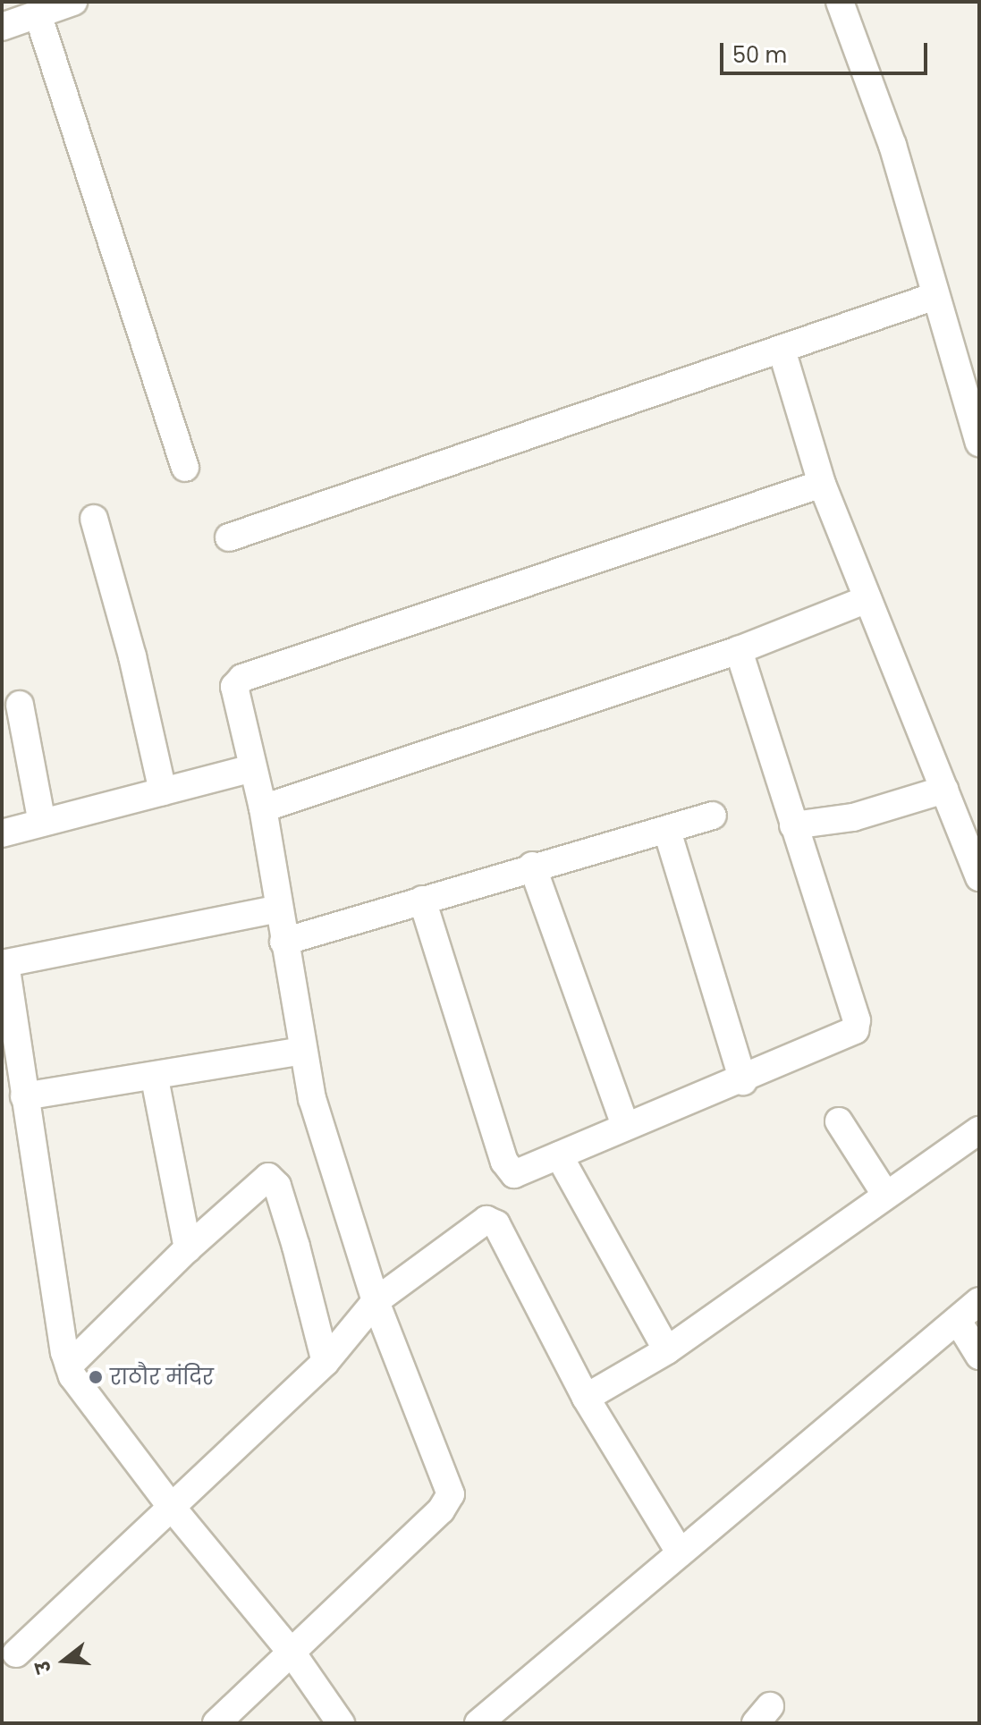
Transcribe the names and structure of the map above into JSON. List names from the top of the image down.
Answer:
{
  "places": ["राठौर मंदिर"],
  "scale_bar": "50 m",
  "north": "left"
}
